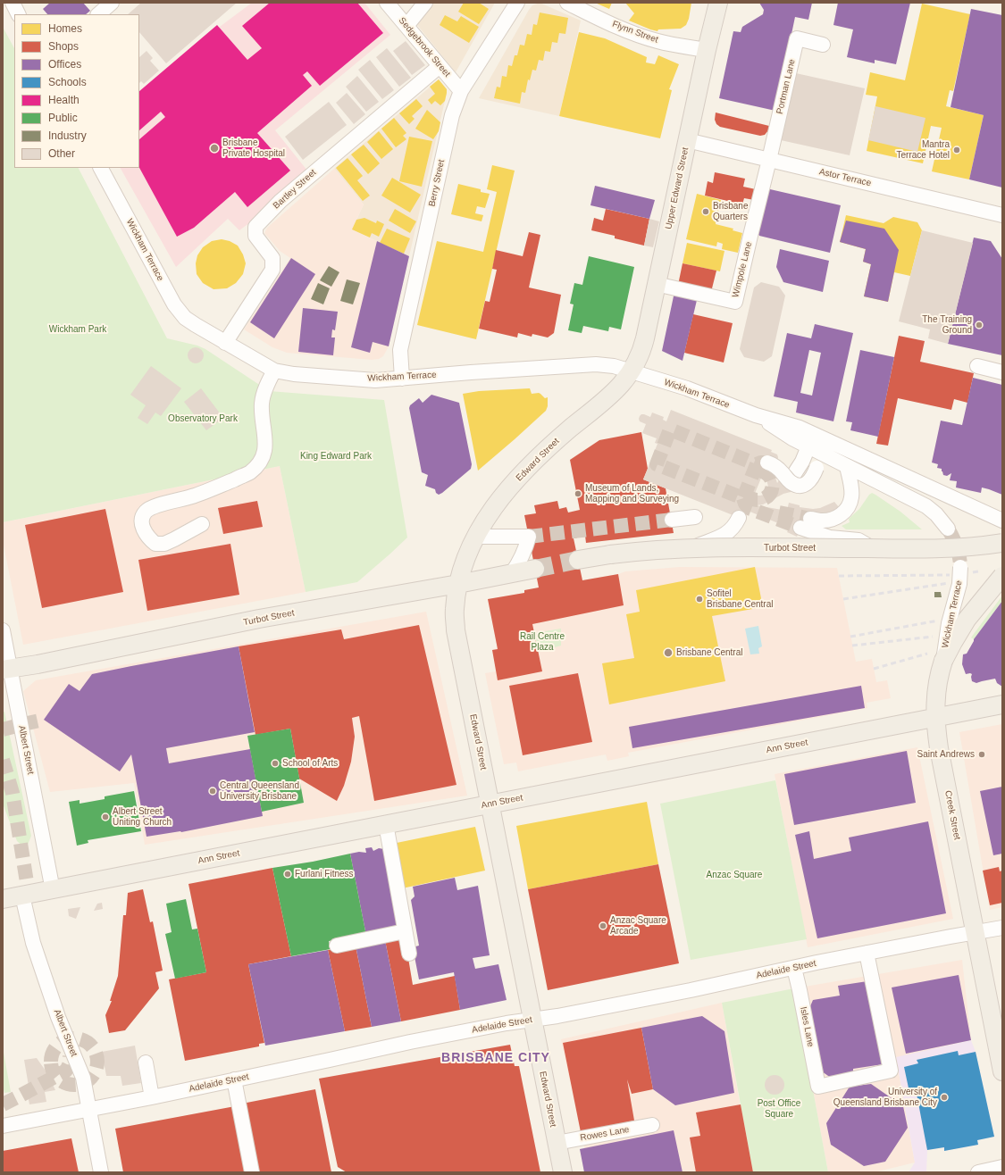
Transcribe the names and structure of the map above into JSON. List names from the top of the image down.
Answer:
{
  "streets": {
    "main road": [
      "Upper Edward Street",
      "Edward Street",
      "Turbot Street",
      "Ann Street",
      "Creek Street"
    ],
    "street": [
      "Flynn Street",
      "Sedgebrook Street",
      "Portman Lane",
      "Astor Terrace",
      "Berry Street",
      "Bartley Street",
      "Wickham Terrace",
      "Wimpole Lane",
      "Albert Street",
      "Adelaide Street",
      "Isles Lane",
      "Rowes Lane"
    ]
  },
  "crossings": [
    ["Flynn Street", "Upper Edward Street"],
    ["Sedgebrook Street", "Berry Street"],
    ["Sedgebrook Street", "Bartley Street"],
    ["Portman Lane", "Astor Terrace"],
    ["Portman Lane", "Wimpole Lane"],
    ["Astor Terrace", "Upper Edward Street"],
    ["Astor Terrace", "Wimpole Lane"],
    ["Berry Street", "Wickham Terrace"],
    ["Upper Edward Street", "Wickham Terrace"],
    ["Upper Edward Street", "Wimpole Lane"],
    ["Upper Edward Street", "Edward Street"],
    ["Bartley Street", "Wickham Terrace"],
    ["Wickham Terrace", "Edward Street"],
    ["Wickham Terrace", "Creek Street"],
    ["Edward Street", "Turbot Street"],
    ["Edward Street", "Ann Street"],
    ["Edward Street", "Adelaide Street"],
    ["Edward Street", "Rowes Lane"],
    ["Turbot Street", "Albert Street"],
    ["Ann Street", "Albert Street"],
    ["Ann Street", "Creek Street"],
    ["Albert Street", "Adelaide Street"],
    ["Creek Street", "Adelaide Street"],
    ["Adelaide Street", "Isles Lane"]
  ],
  "districts": ["BRISBANE CITY"],
  "parks": [
    "Wickham Park",
    "Observatory Park",
    "King Edward Park",
    "Rail Centre Plaza",
    "Anzac Square",
    "Post Office Square"
  ],
  "places": [
    "Brisbane Private Hospital",
    "Mantra Terrace Hotel",
    "Brisbane Quarters",
    "The Training Ground",
    "Museum of Lands, Mapping and Surveying",
    "Sofitel Brisbane Central",
    "Brisbane Central",
    "Saint Andrews",
    "School of Arts",
    "Central Queensland University Brisbane",
    "Albert Street Uniting Church",
    "Furlani Fitness",
    "Anzac Square Arcade",
    "University of Queensland Brisbane City"
  ],
  "legend": [
    "Homes",
    "Shops",
    "Offices",
    "Schools",
    "Health",
    "Public",
    "Industry",
    "Other"
  ]
}
